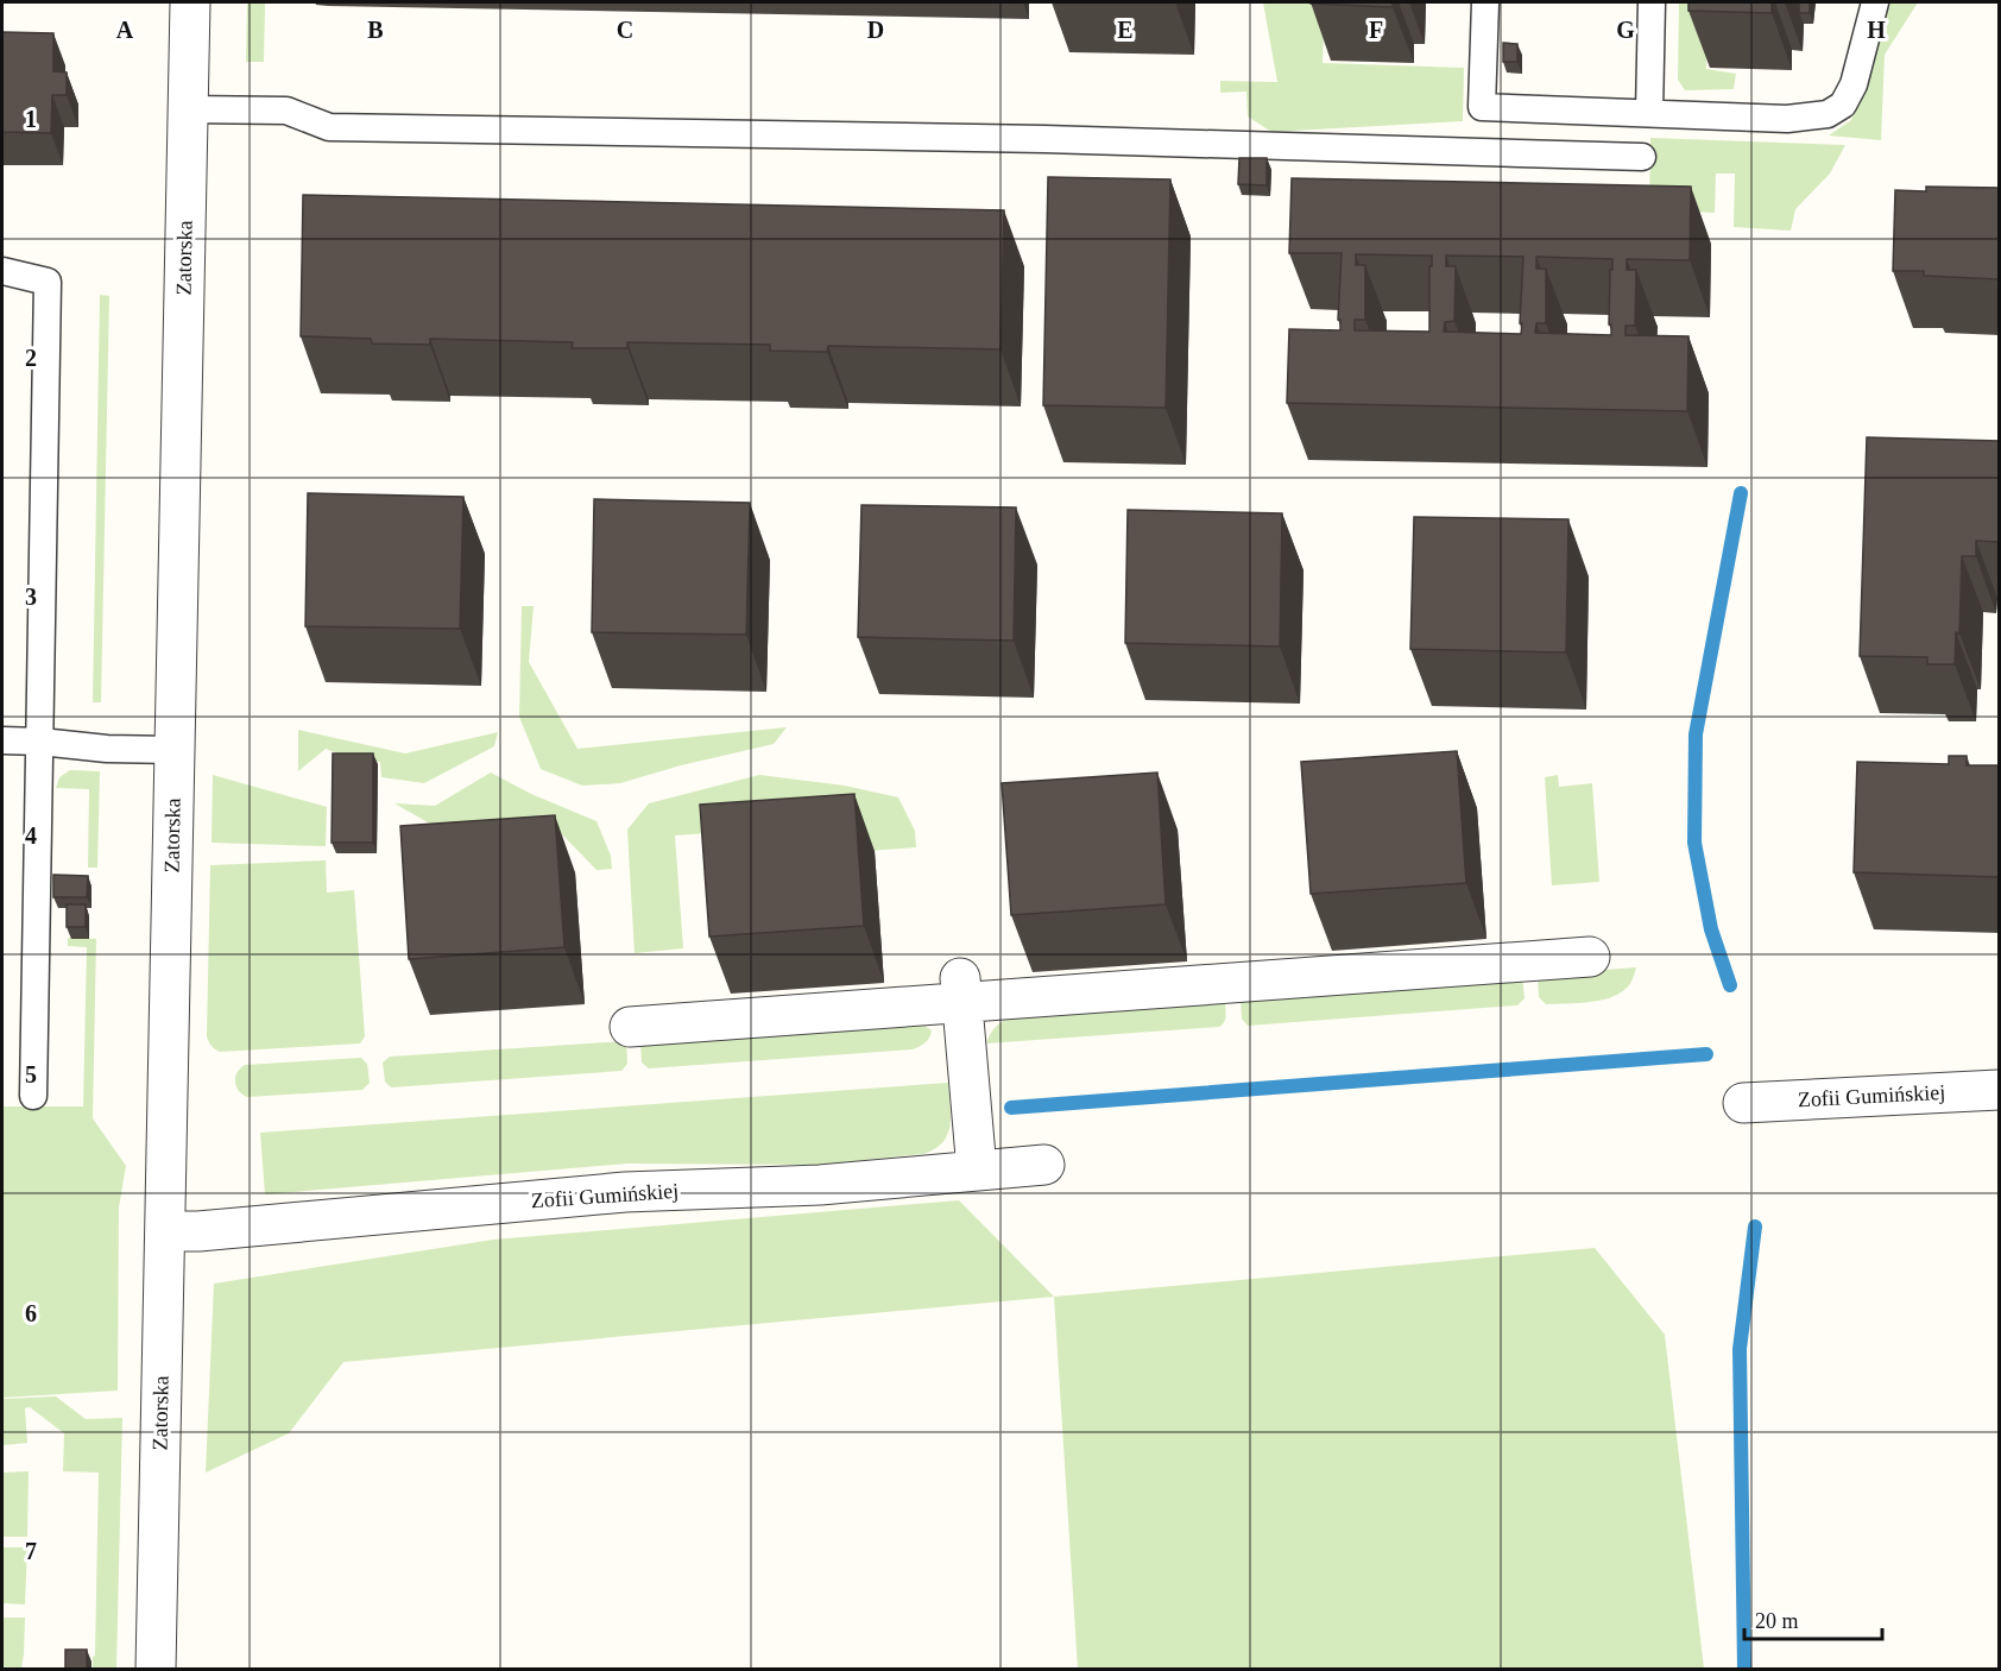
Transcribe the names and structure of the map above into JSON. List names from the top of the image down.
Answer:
{
  "streets": {
    "street": ["Zatorska", "Zofii Gumińskiej"]
  },
  "crossings": [
    ["Zatorska", "Zofii Gumińskiej"]
  ],
  "scale_bar": "20 m",
  "grid": {
    "columns": [
      "A",
      "B",
      "C",
      "D",
      "E",
      "F",
      "G",
      "H"
    ],
    "rows": [
      "1",
      "2",
      "3",
      "4",
      "5",
      "6",
      "7"
    ]
  }
}
